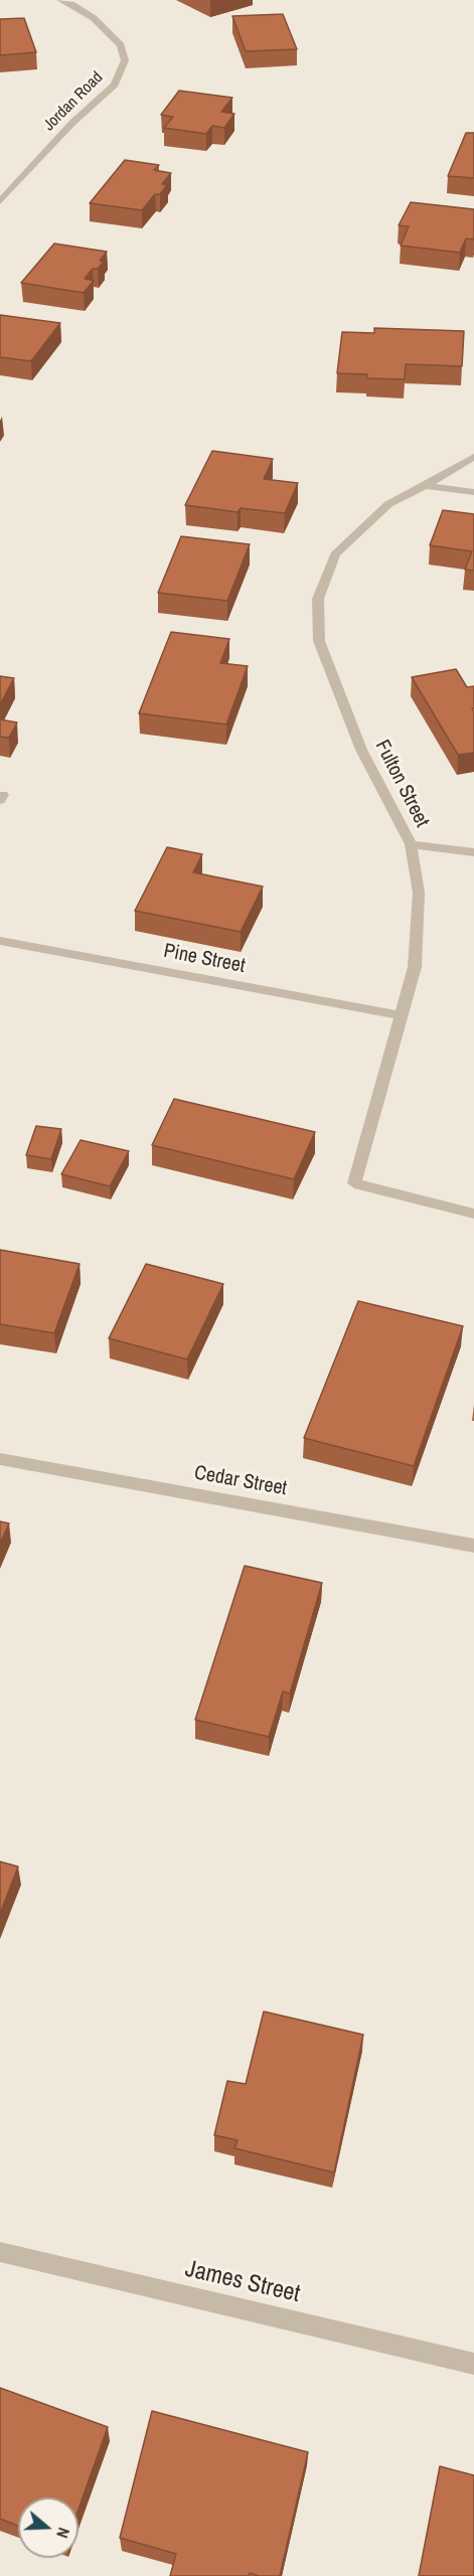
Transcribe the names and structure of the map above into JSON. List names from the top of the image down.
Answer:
{
  "streets": {
    "street": [
      "Jordan Road",
      "Fulton Street",
      "Pine Street",
      "Cedar Street",
      "James Street"
    ]
  },
  "crossings": [
    ["Fulton Street", "Pine Street"]
  ],
  "north": "right"
}
